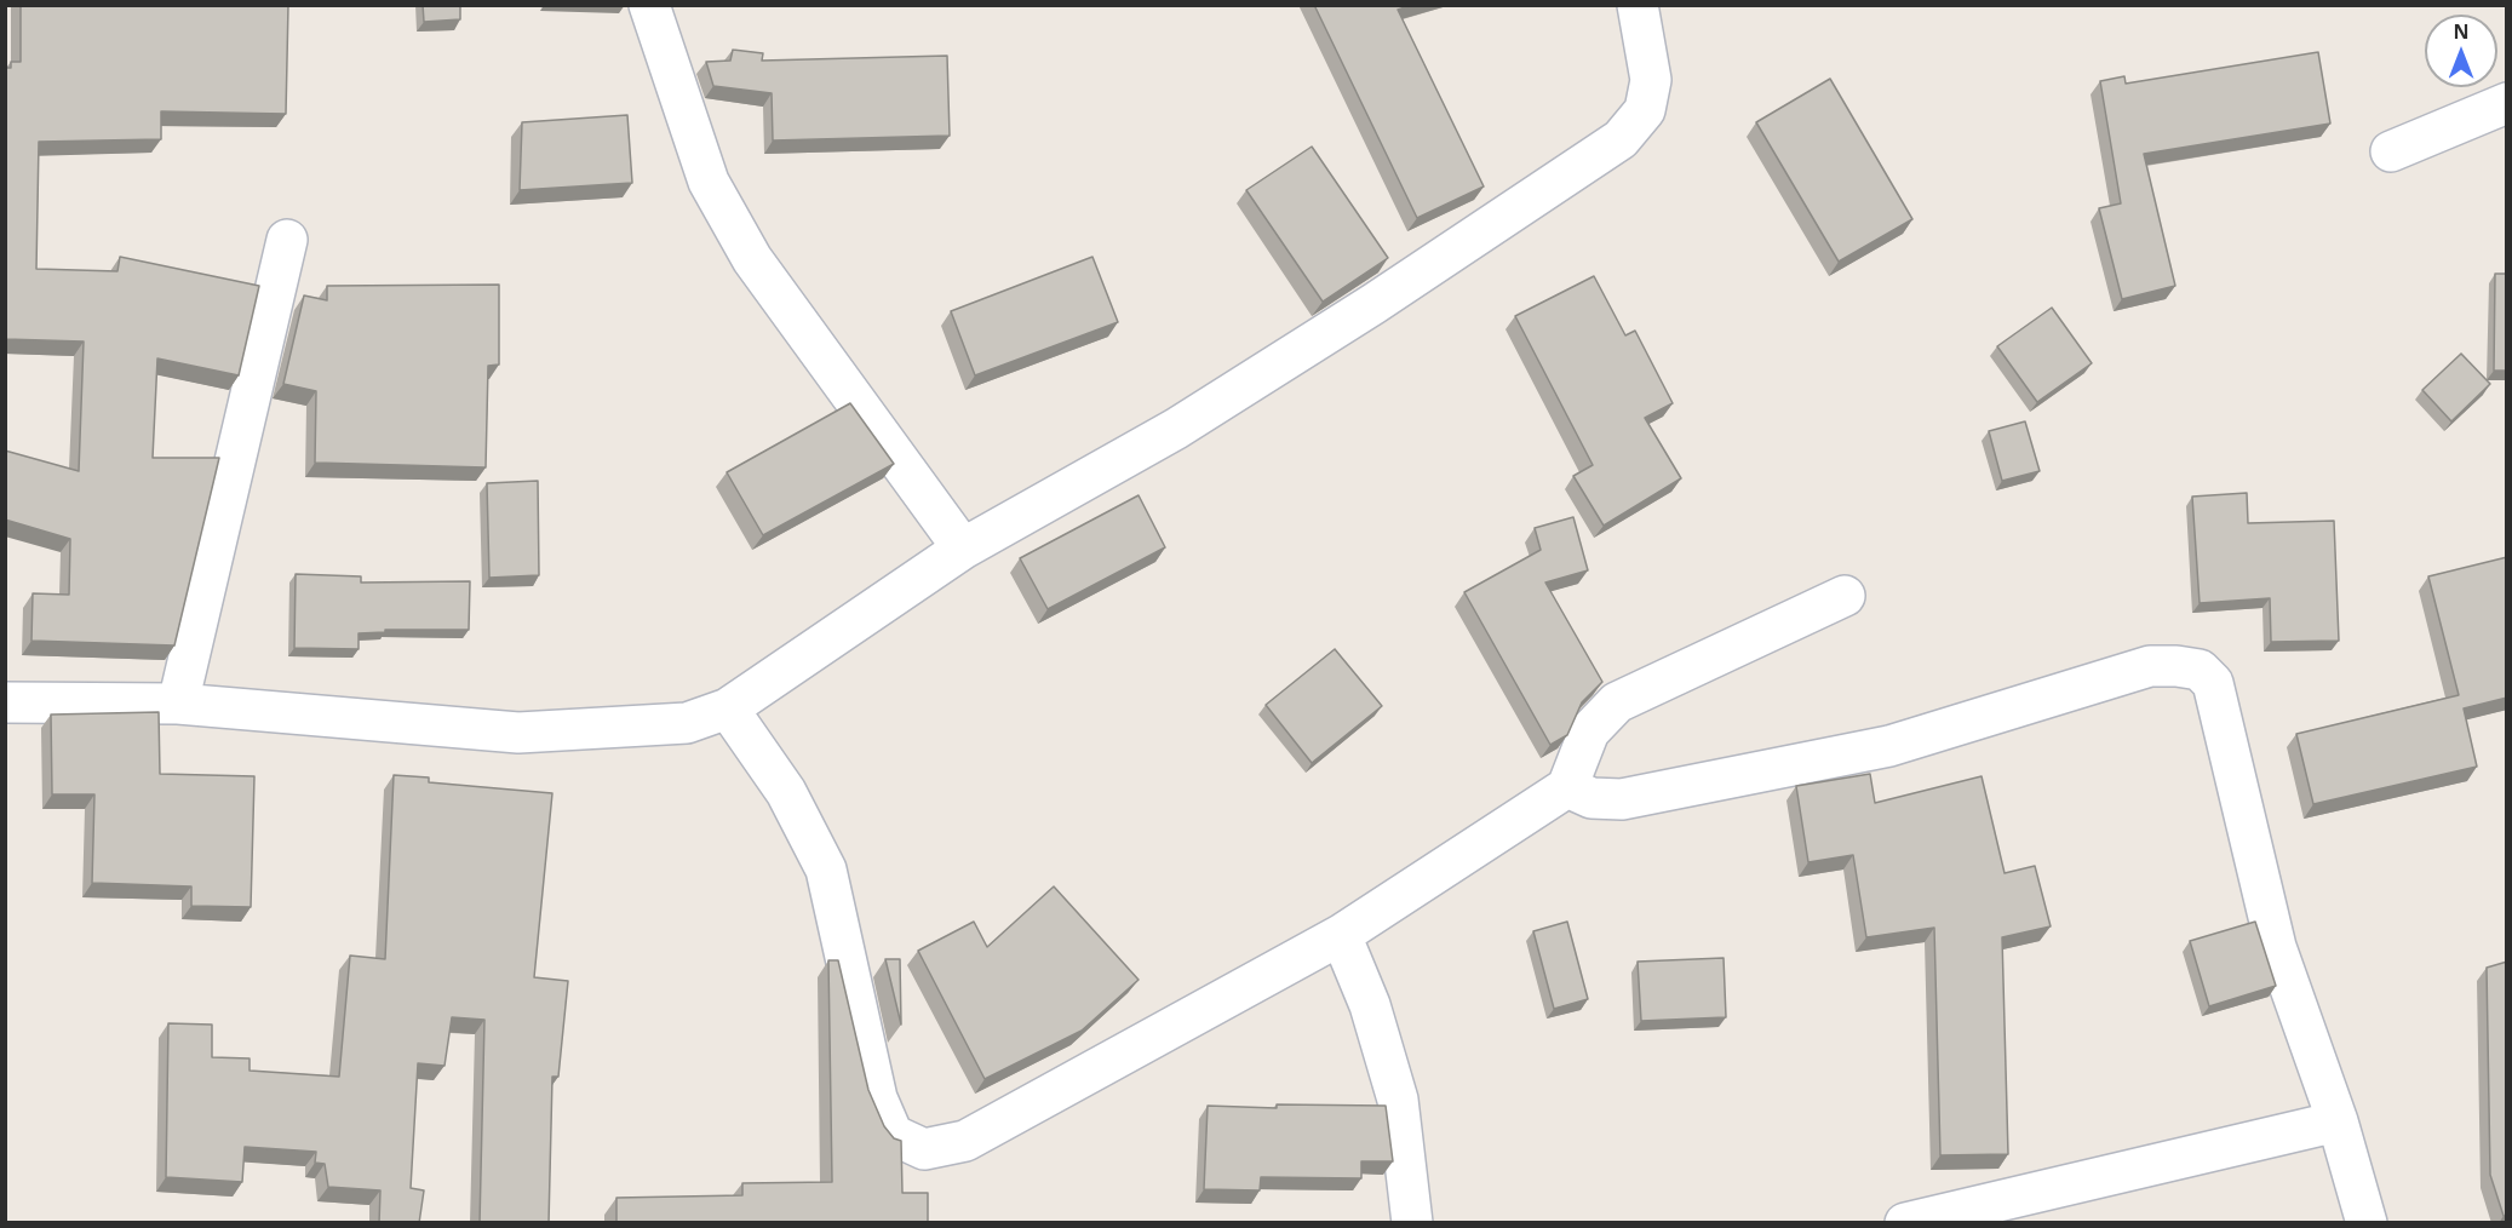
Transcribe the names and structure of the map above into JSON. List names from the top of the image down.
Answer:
{
  "north": "top"
}
